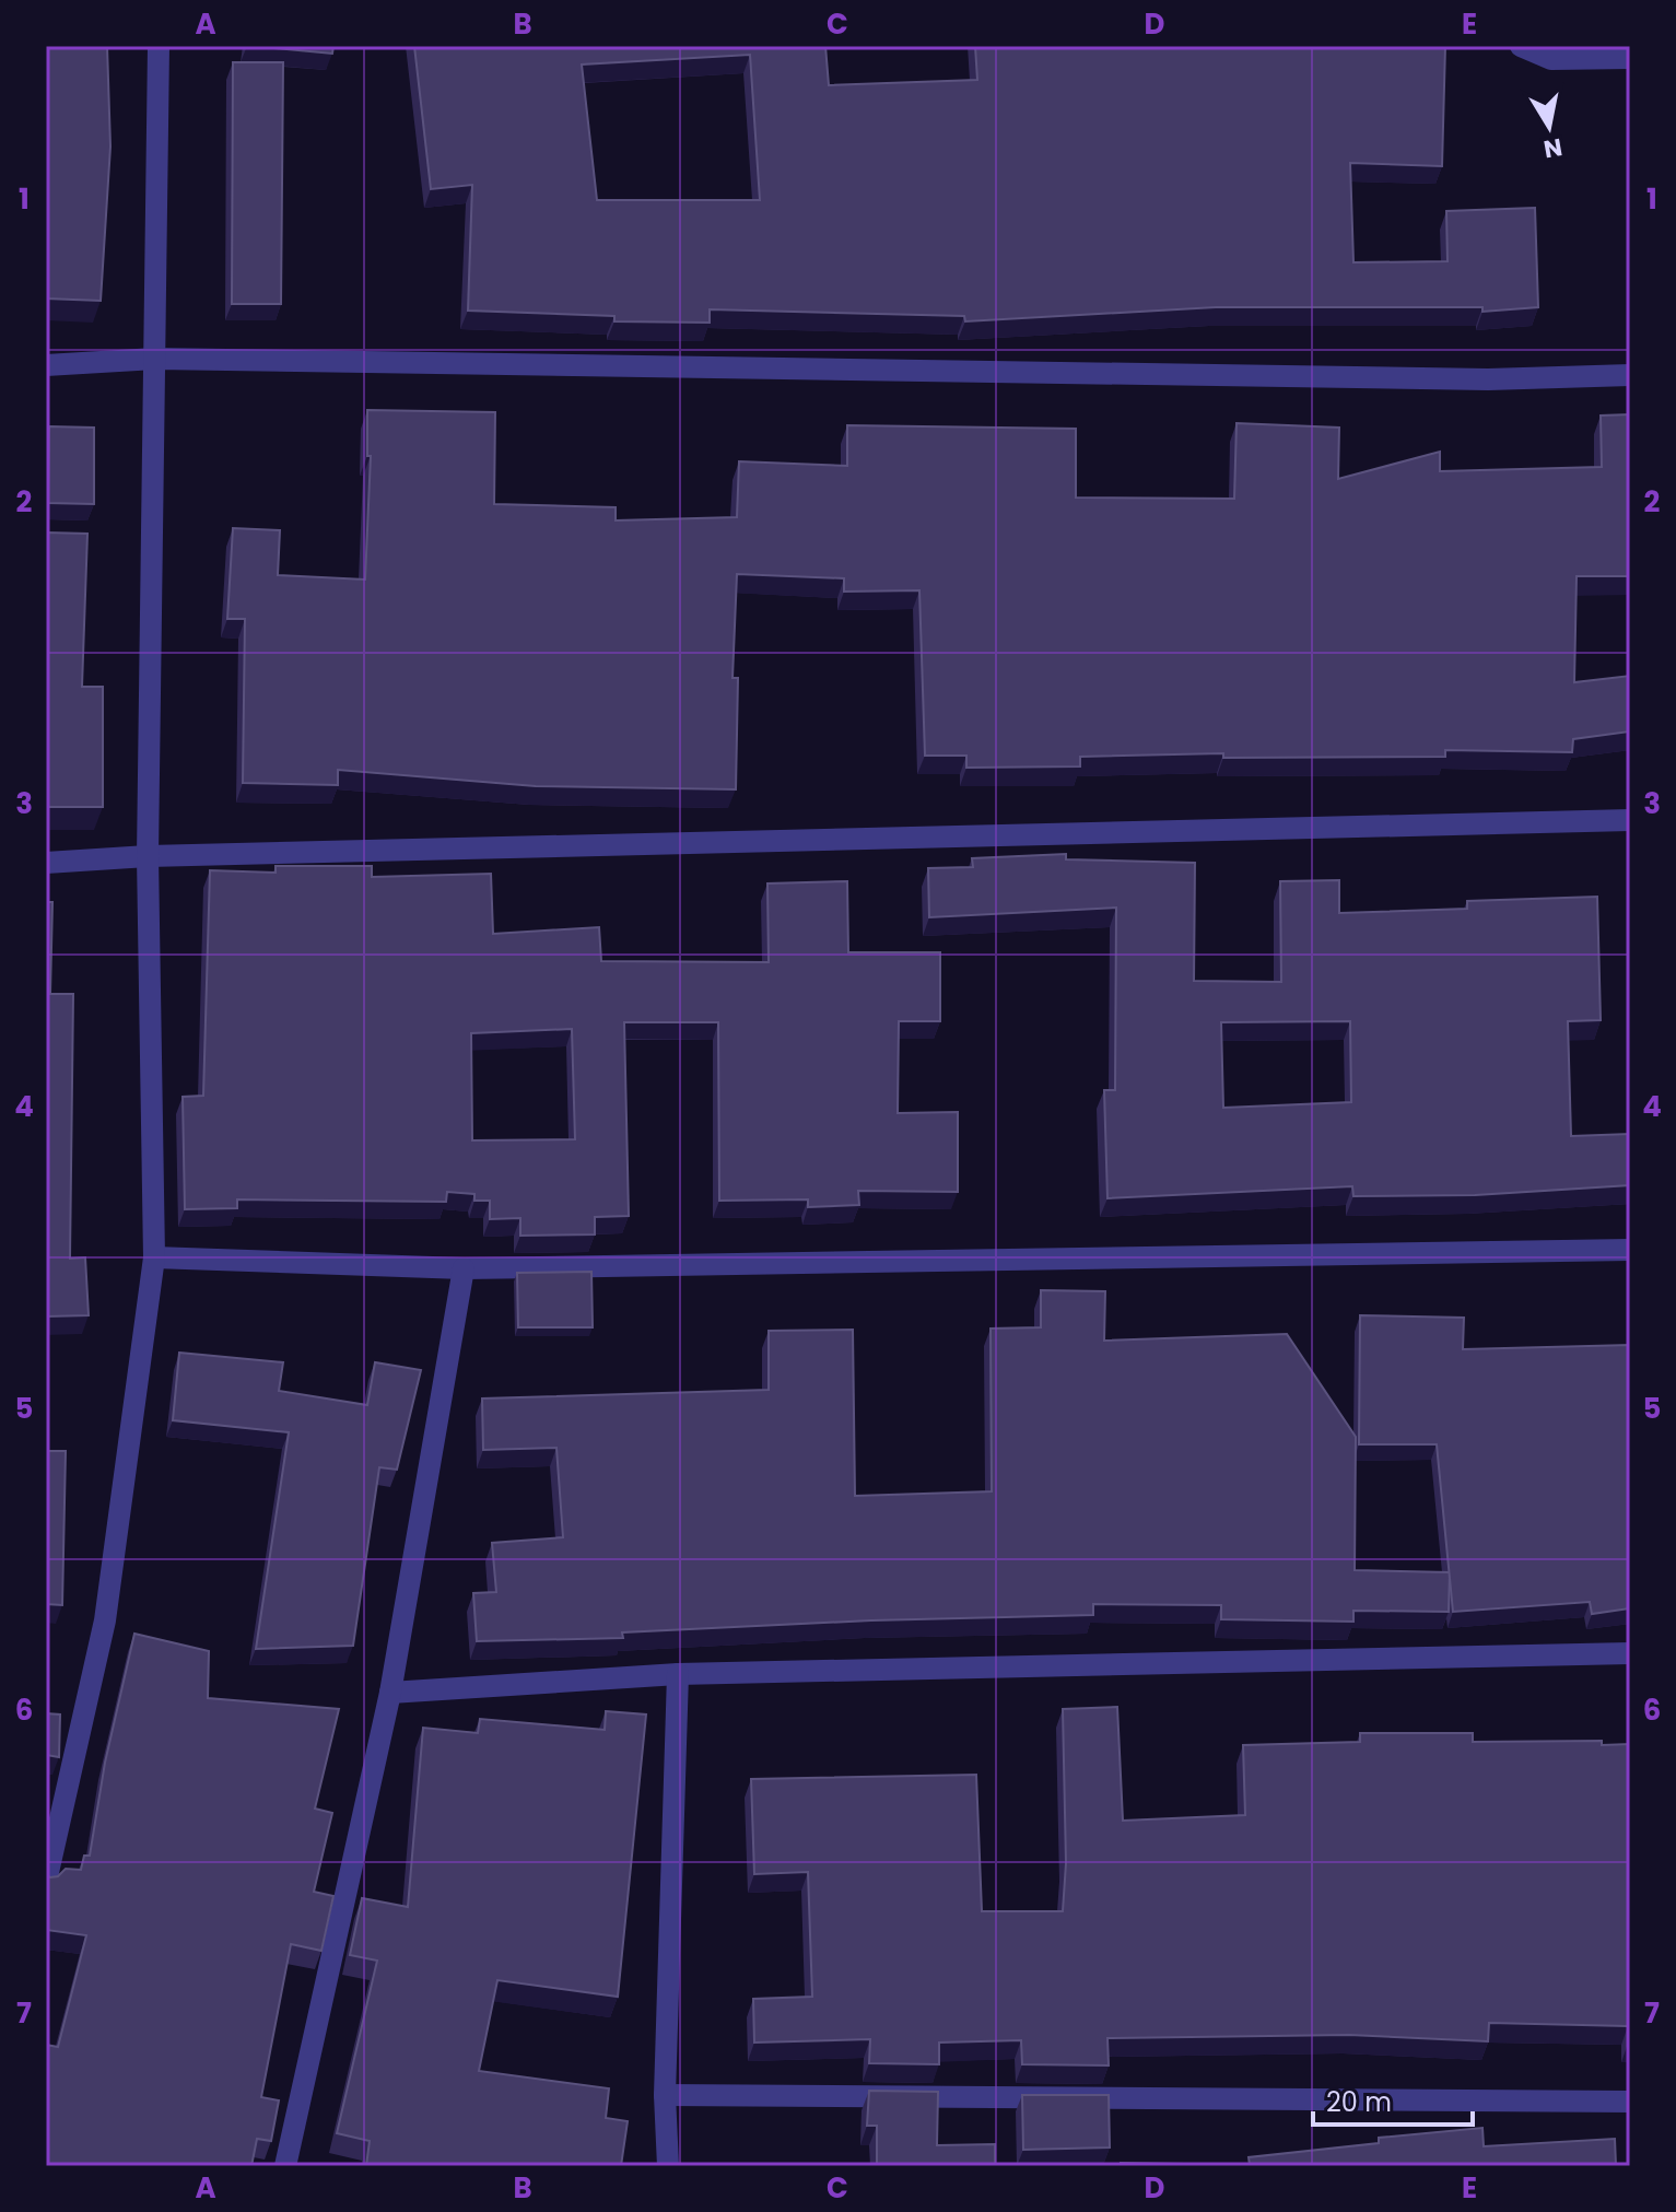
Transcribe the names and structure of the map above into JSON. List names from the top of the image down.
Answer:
{
  "scale_bar": "20 m",
  "north": "bottom",
  "grid": {
    "columns": [
      "A",
      "B",
      "C",
      "D",
      "E"
    ],
    "rows": [
      "1",
      "2",
      "3",
      "4",
      "5",
      "6",
      "7"
    ]
  }
}
